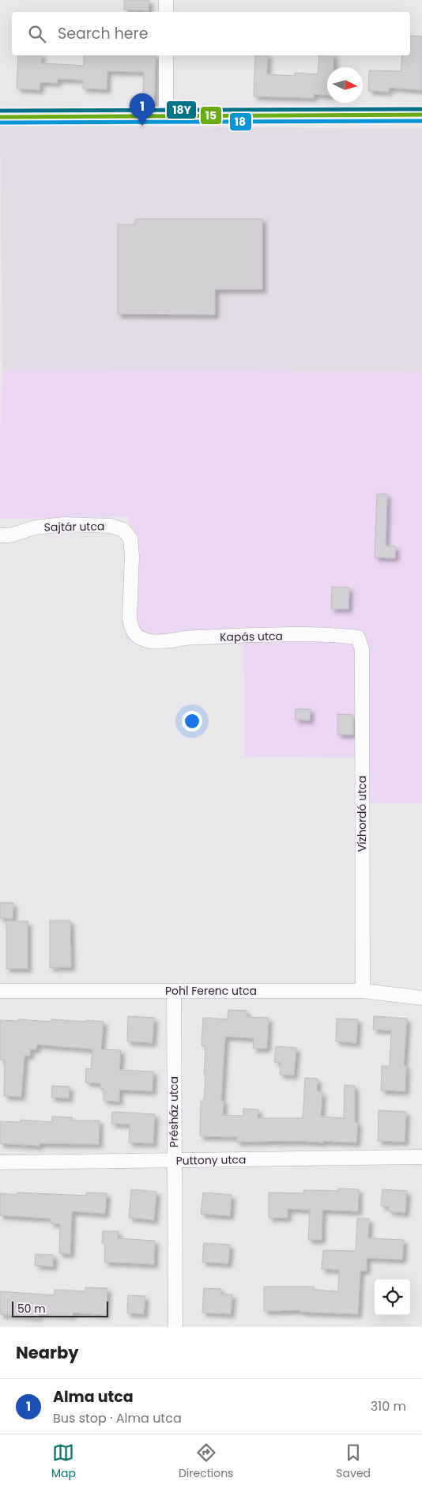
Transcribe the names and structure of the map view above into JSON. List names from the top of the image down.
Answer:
{
  "streets": {
    "street": [
      "Sajtár utca",
      "Kapás utca",
      "Vízhordó utca",
      "Pohl Ferenc utca",
      "Présház utca",
      "Puttony utca"
    ]
  },
  "crossings": [
    ["Sajtár utca", "Kapás utca"],
    ["Kapás utca", "Vízhordó utca"],
    ["Vízhordó utca", "Pohl Ferenc utca"],
    ["Pohl Ferenc utca", "Présház utca"],
    ["Présház utca", "Puttony utca"]
  ],
  "lines": ["transit line 18Y", "transit line 15", "transit line 18"],
  "scale_bar": "50 m",
  "north": "right",
  "page": {
    "search": "Search here",
    "pins": "1",
    "scale": "50 m",
    "heading": "Nearby",
    "list": [
      {
        "mark": "1",
        "name": "Alma utca",
        "note": "Bus stop · Alma utca",
        "value": "310 m"
      }
    ],
    "nav": ["Map", "Directions", "Saved"]
  }
}
